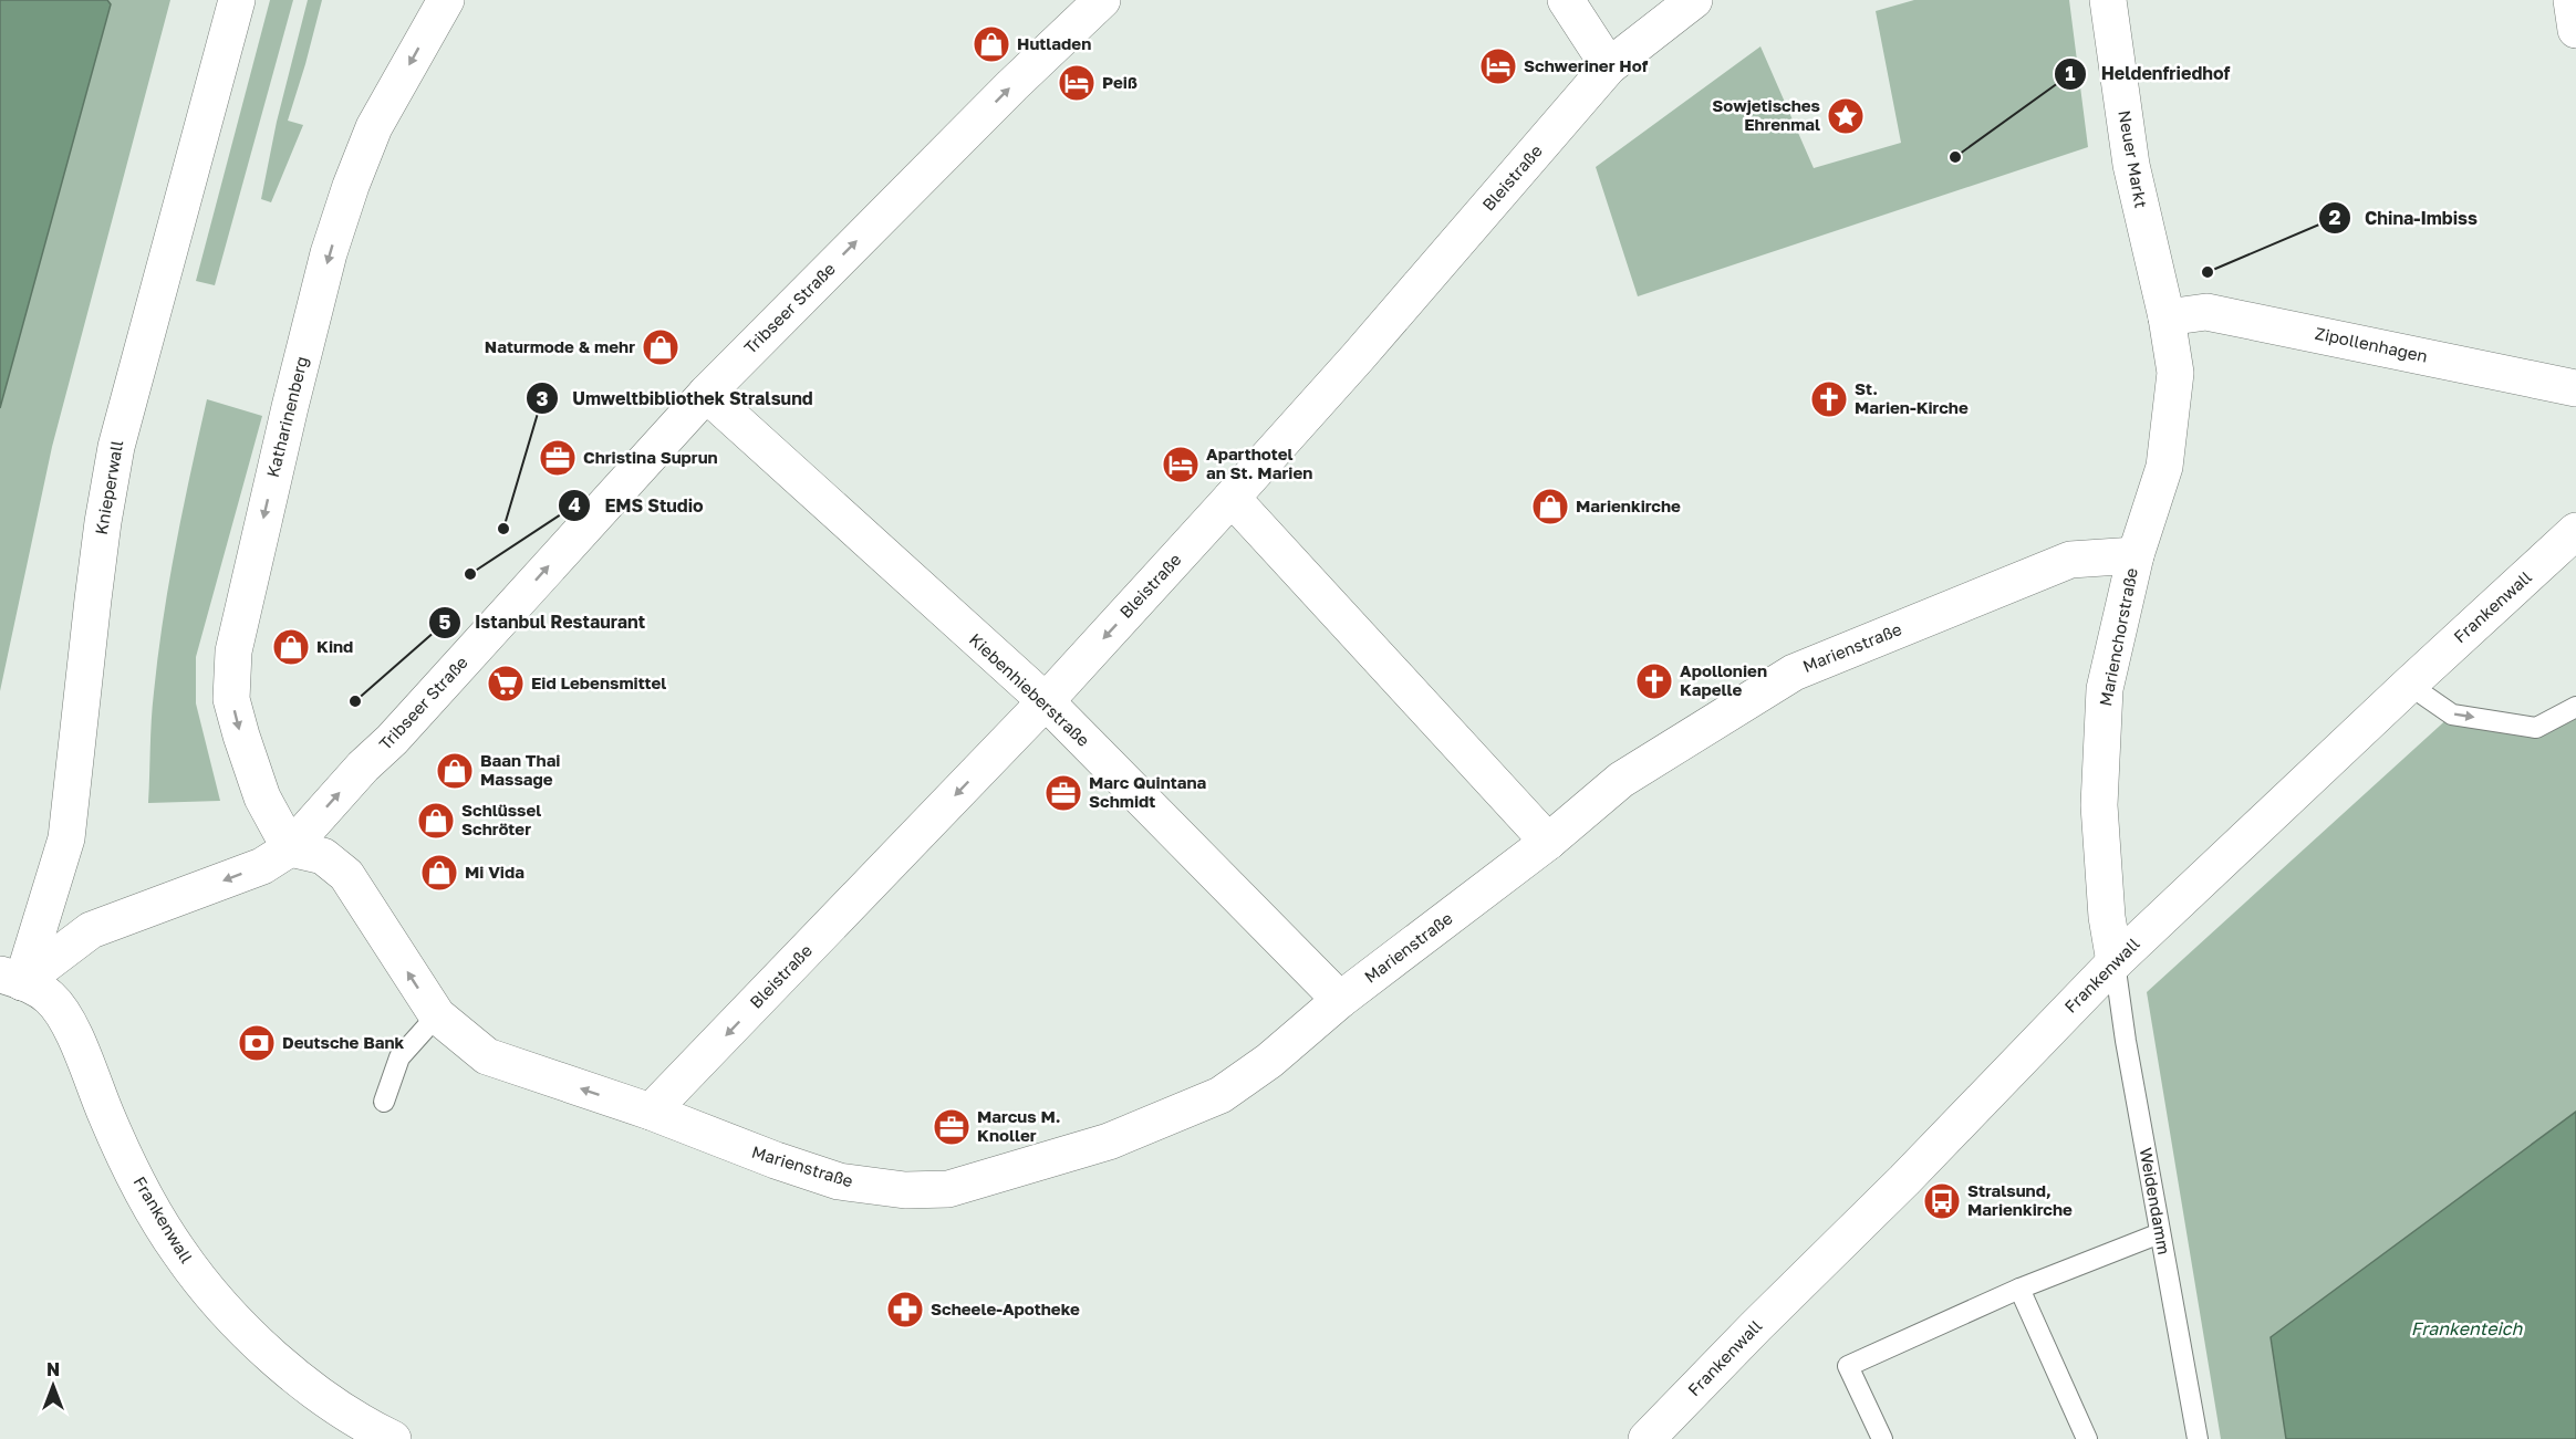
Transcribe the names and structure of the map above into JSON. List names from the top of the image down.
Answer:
{
  "streets": {
    "street": [
      "Neuer Markt",
      "Bleistraße",
      "Tribseer Straße",
      "Zipollenhagen",
      "Katharinenberg",
      "Knieperwall",
      "Frankenwall",
      "Marienchorstraße",
      "Marienstraße",
      "Kiebenhieberstraße"
    ],
    "lane": ["Weidendamm"]
  },
  "crossings": [
    ["Neuer Markt", "Zipollenhagen"],
    ["Neuer Markt", "Marienchorstraße"],
    ["Bleistraße", "Marienstraße"],
    ["Bleistraße", "Kiebenhieberstraße"],
    ["Tribseer Straße", "Katharinenberg"],
    ["Tribseer Straße", "Knieperwall"],
    ["Tribseer Straße", "Frankenwall"],
    ["Tribseer Straße", "Kiebenhieberstraße"],
    ["Zipollenhagen", "Marienchorstraße"],
    ["Knieperwall", "Frankenwall"],
    ["Frankenwall", "Marienchorstraße"],
    ["Frankenwall", "Weidendamm"],
    ["Marienchorstraße", "Marienstraße"],
    ["Marienchorstraße", "Weidendamm"],
    ["Marienstraße", "Kiebenhieberstraße"]
  ],
  "one_way": ["Bleistraße", "Katharinenberg"],
  "water": ["Frankenteich"],
  "places": {
    "shop": [
      "Hutladen",
      "Naturmode & mehr",
      "Marienkirche",
      "Kind",
      "Baan Thai Massage",
      "Schlüssel Schröter",
      "Mi Vida"
    ],
    "hotel": ["Schweriner Hof", "Peiß", "Aparthotel an St. Marien"],
    "place": ["Sowjetisches Ehrenmal"],
    "other": [
      "Heldenfriedhof",
      "China-Imbiss",
      "Umweltbibliothek Stralsund",
      "EMS Studio",
      "Istanbul Restaurant"
    ],
    "church": ["St. Marien-Kirche", "Apollonien Kapelle"],
    "office": ["Christina Suprun", "Marc Quintana Schmidt", "Marcus M. Knoller"],
    "supermarket": ["Eid Lebensmittel"],
    "bank": ["Deutsche Bank"],
    "bus stop": ["Stralsund, Marienkirche"],
    "pharmacy": ["Scheele-Apotheke"]
  },
  "north": "top"
}
